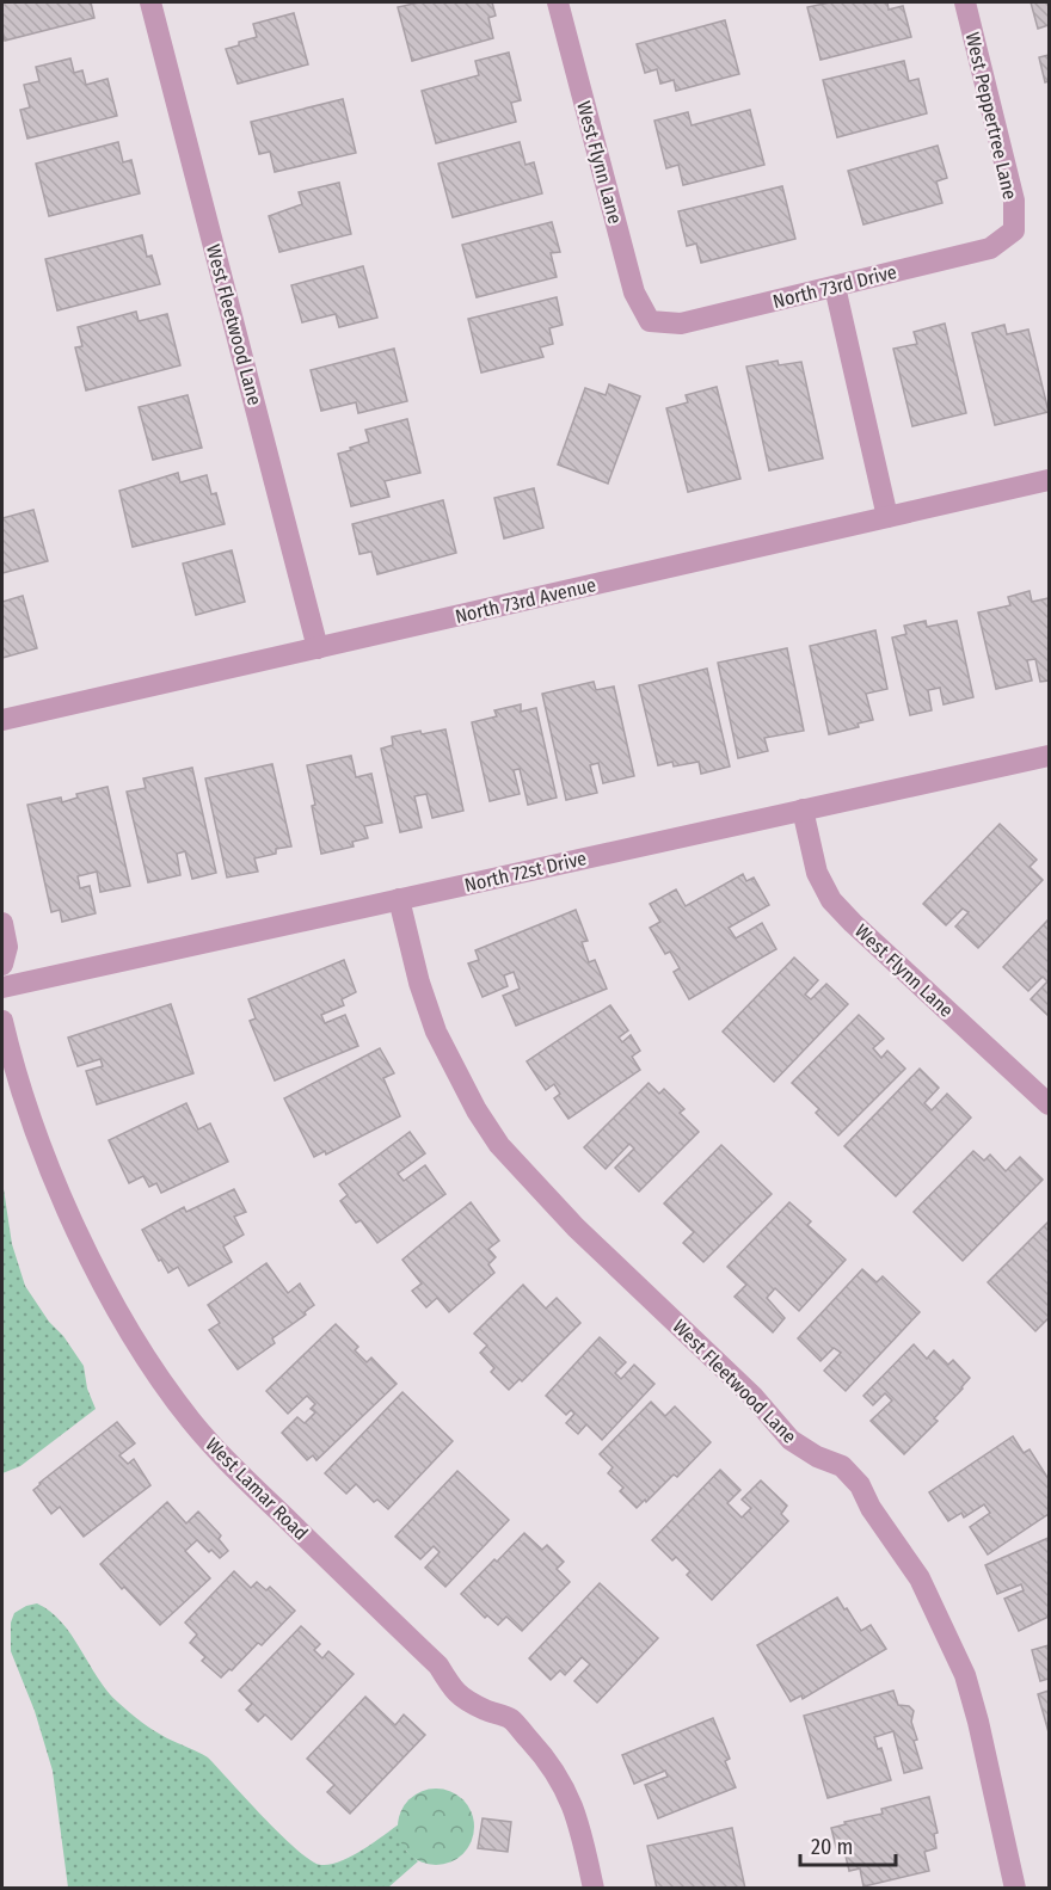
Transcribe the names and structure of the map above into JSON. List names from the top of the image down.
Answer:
{
  "streets": {
    "street": [
      "West Peppertree Lane",
      "West Flynn Lane",
      "North 73rd Drive",
      "West Fleetwood Lane",
      "North 73rd Avenue",
      "North 72st Drive",
      "West Lamar Road"
    ]
  },
  "crossings": [
    ["West Peppertree Lane", "North 73rd Drive"],
    ["West Flynn Lane", "North 73rd Drive"],
    ["West Flynn Lane", "North 72st Drive"],
    ["West Fleetwood Lane", "North 73rd Avenue"],
    ["West Fleetwood Lane", "North 72st Drive"]
  ],
  "scale_bar": "20 m"
}
